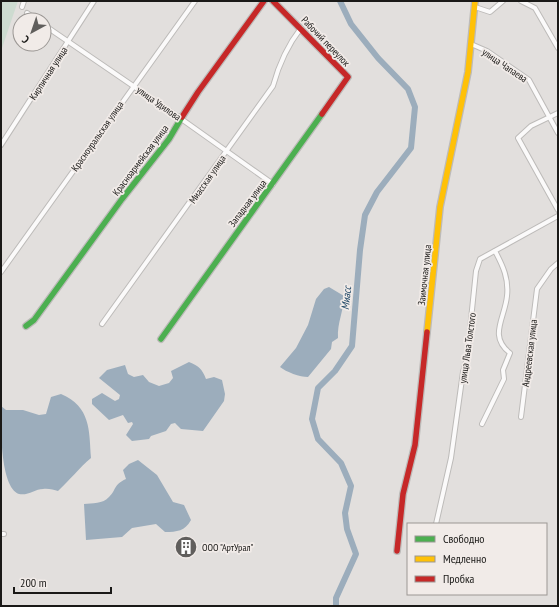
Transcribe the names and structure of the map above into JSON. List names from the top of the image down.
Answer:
{
  "streets": {
    "street": [
      "Рабочий переулок",
      "улица Чапаева",
      "Кирпичная улица",
      "улица Удилова",
      "Красноуральская улица",
      "Красноармейская улица",
      "Миасская улица",
      "Западная улица",
      "Заимочная улица",
      "улица Льва Толстого",
      "Андреевская улица"
    ]
  },
  "crossings": [
    ["Рабочий переулок", "Миасская улица"],
    ["Рабочий переулок", "Западная улица"],
    ["улица Чапаева", "Заимочная улица"],
    ["Кирпичная улица", "улица Удилова"],
    ["улица Удилова", "Красноуральская улица"],
    ["улица Удилова", "Красноармейская улица"],
    ["улица Удилова", "Миасская улица"],
    ["улица Удилова", "Западная улица"]
  ],
  "water": ["Миасс"],
  "places": {
    "building": ["ООО \"АртУрал\""]
  },
  "legend": ["Свободно", "Медленно", "Пробка"],
  "scale_bar": "200 m",
  "north": "bottom left"
}
